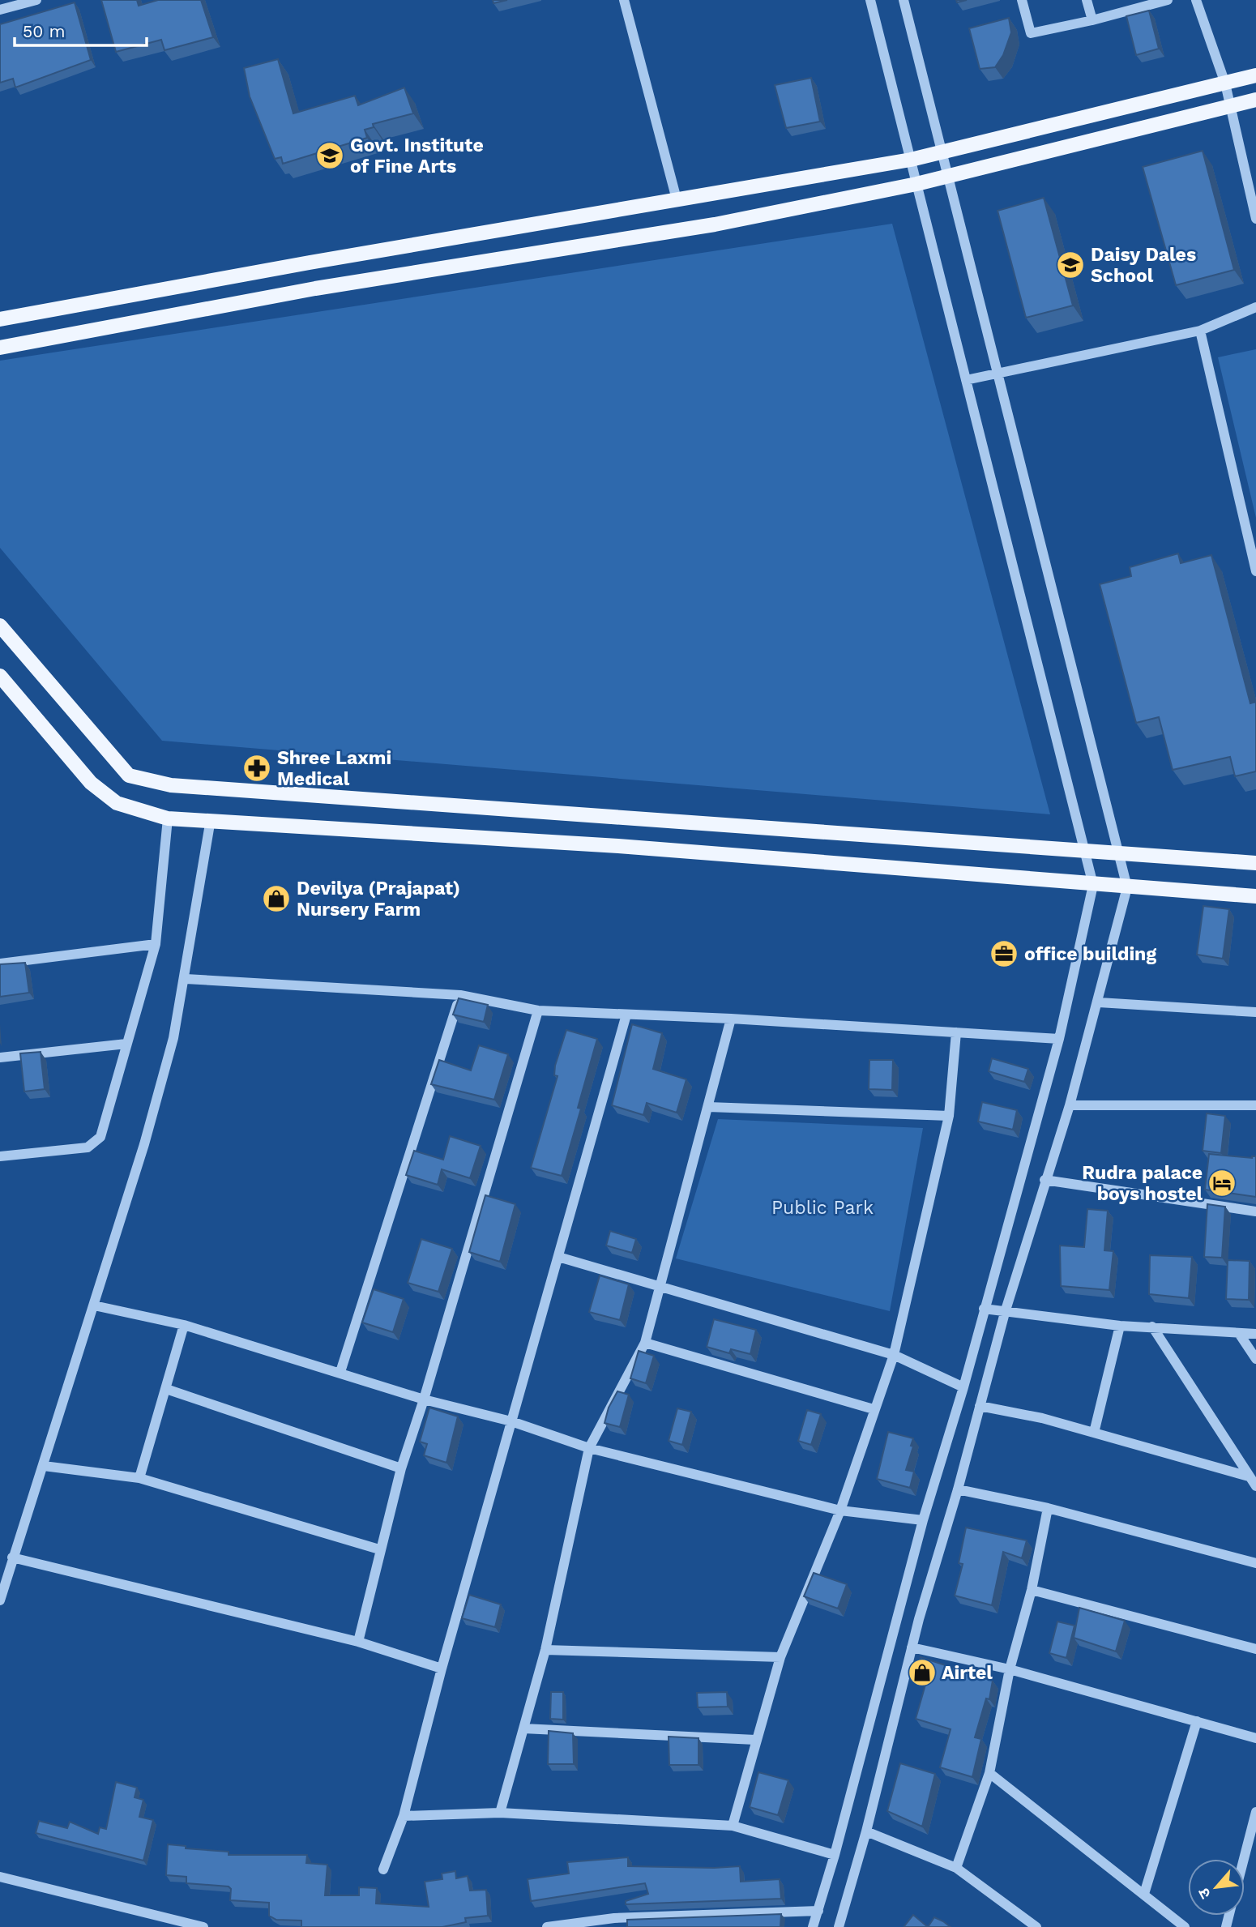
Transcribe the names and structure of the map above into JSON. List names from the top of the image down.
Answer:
{
  "parks": ["Public Park"],
  "places": {
    "school or university": ["Govt. Institute of Fine Arts", "Daisy Dales School"],
    "pharmacy": ["Shree Laxmi Medical"],
    "shop": ["Devilya (Prajapat) Nursery Farm", "Airtel"],
    "office": ["office building"],
    "hotel": ["Rudra palace boys hostel"]
  },
  "scale_bar": "50 m",
  "north": "bottom left"
}
